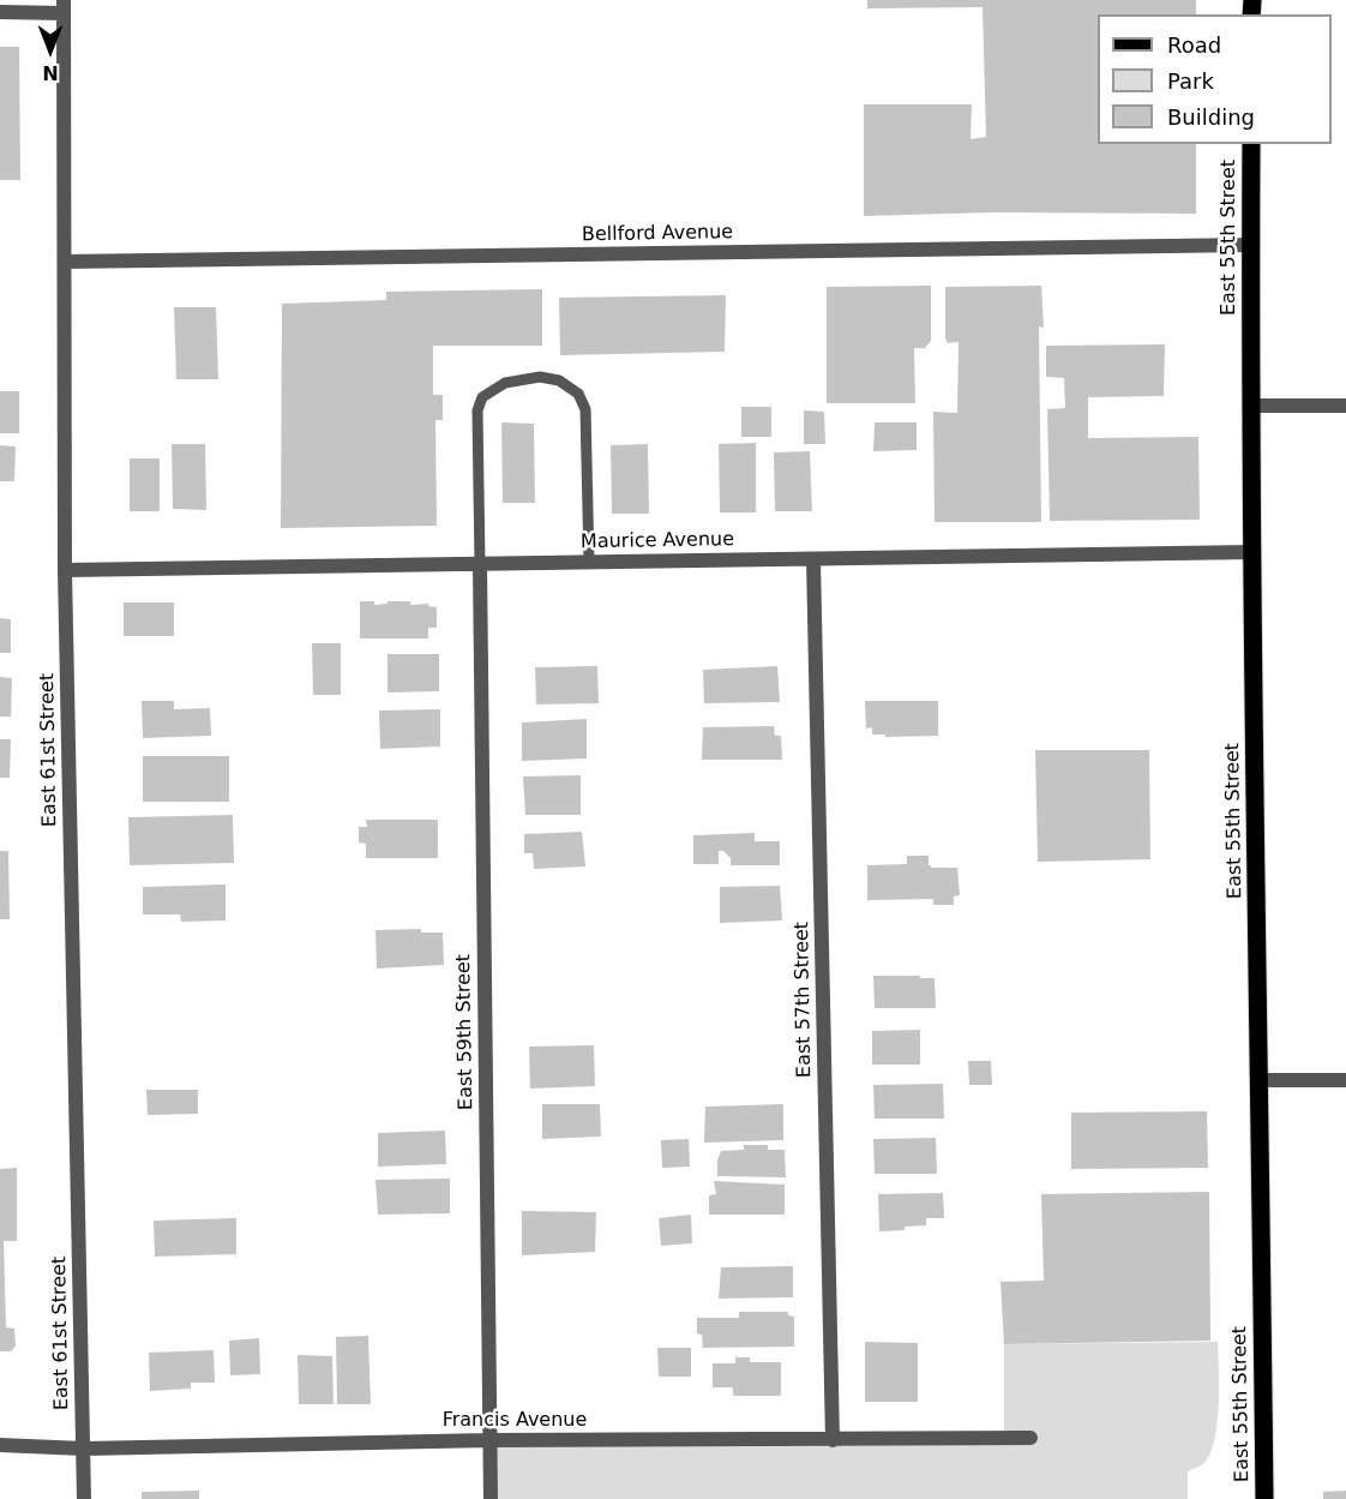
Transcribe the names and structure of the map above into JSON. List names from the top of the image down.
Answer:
{
  "streets": {
    "main road": ["East 55th Street"],
    "street": [
      "Bellford Avenue",
      "Maurice Avenue",
      "East 61st Street",
      "East 57th Street",
      "East 59th Street",
      "Francis Avenue"
    ]
  },
  "crossings": [
    ["Bellford Avenue", "East 55th Street"],
    ["Bellford Avenue", "East 61st Street"],
    ["East 55th Street", "Maurice Avenue"],
    ["Maurice Avenue", "East 61st Street"],
    ["Maurice Avenue", "East 57th Street"],
    ["Maurice Avenue", "East 59th Street"],
    ["East 61st Street", "Francis Avenue"],
    ["East 57th Street", "Francis Avenue"],
    ["East 59th Street", "Francis Avenue"]
  ],
  "legend": ["Road", "Park", "Building"],
  "north": "bottom"
}
